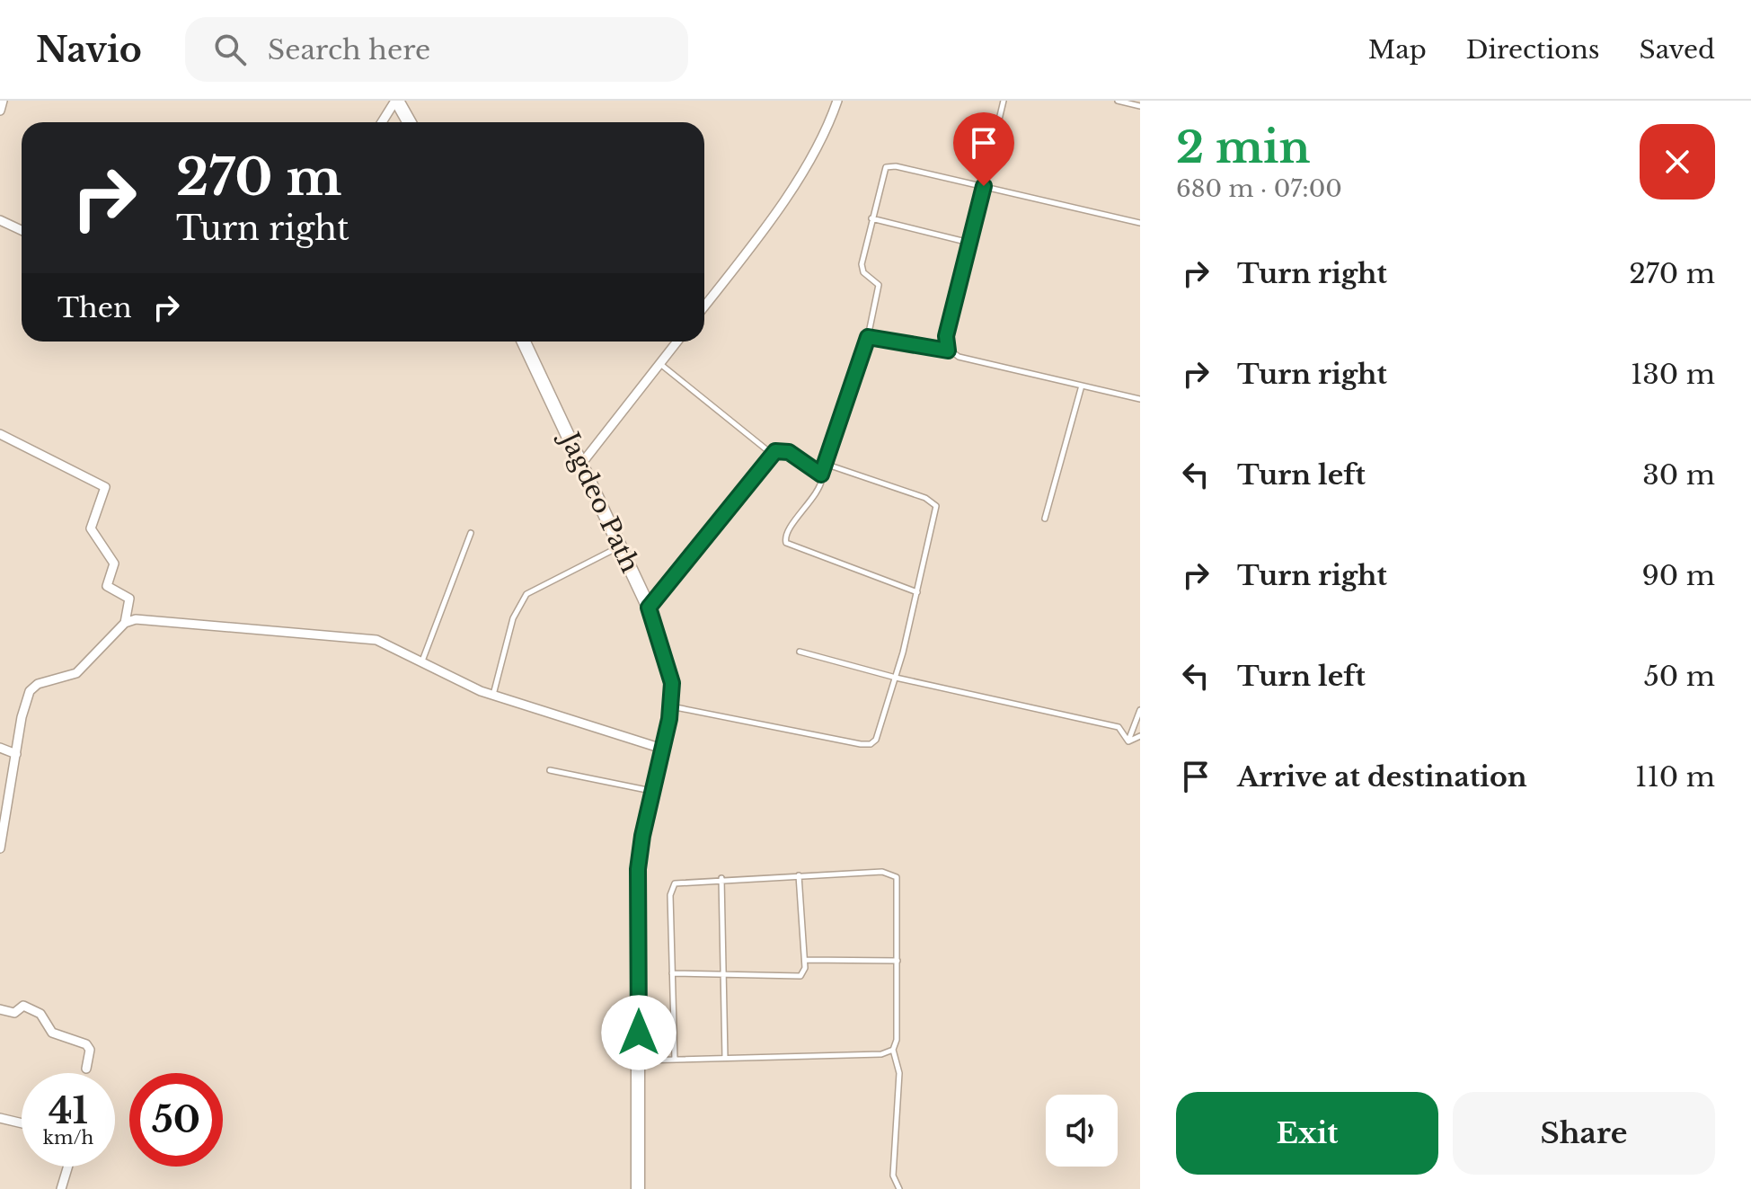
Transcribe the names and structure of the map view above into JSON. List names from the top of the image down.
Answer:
{
  "streets": {
    "main road": ["Jagdeo Path"]
  },
  "page": {
    "header": "Navio",
    "search": "Search here",
    "nav": ["Map", "Directions", "Saved"],
    "heading": ["2 min", "680 m · 07:00"],
    "turn": ["270 m", "Turn right"],
    "list": [
      {
        "name": "Turn right",
        "value": "270 m"
      },
      {
        "name": "Turn right",
        "value": "130 m"
      },
      {
        "name": "Turn left",
        "value": "30 m"
      },
      {
        "name": "Turn right",
        "value": "90 m"
      },
      {
        "name": "Turn left",
        "value": "50 m"
      },
      {
        "name": "Arrive at destination",
        "value": "110 m"
      }
    ],
    "then": "Then",
    "speed": "41 km/h",
    "limit": "50",
    "buttons": ["Exit", "Share"]
  }
}
